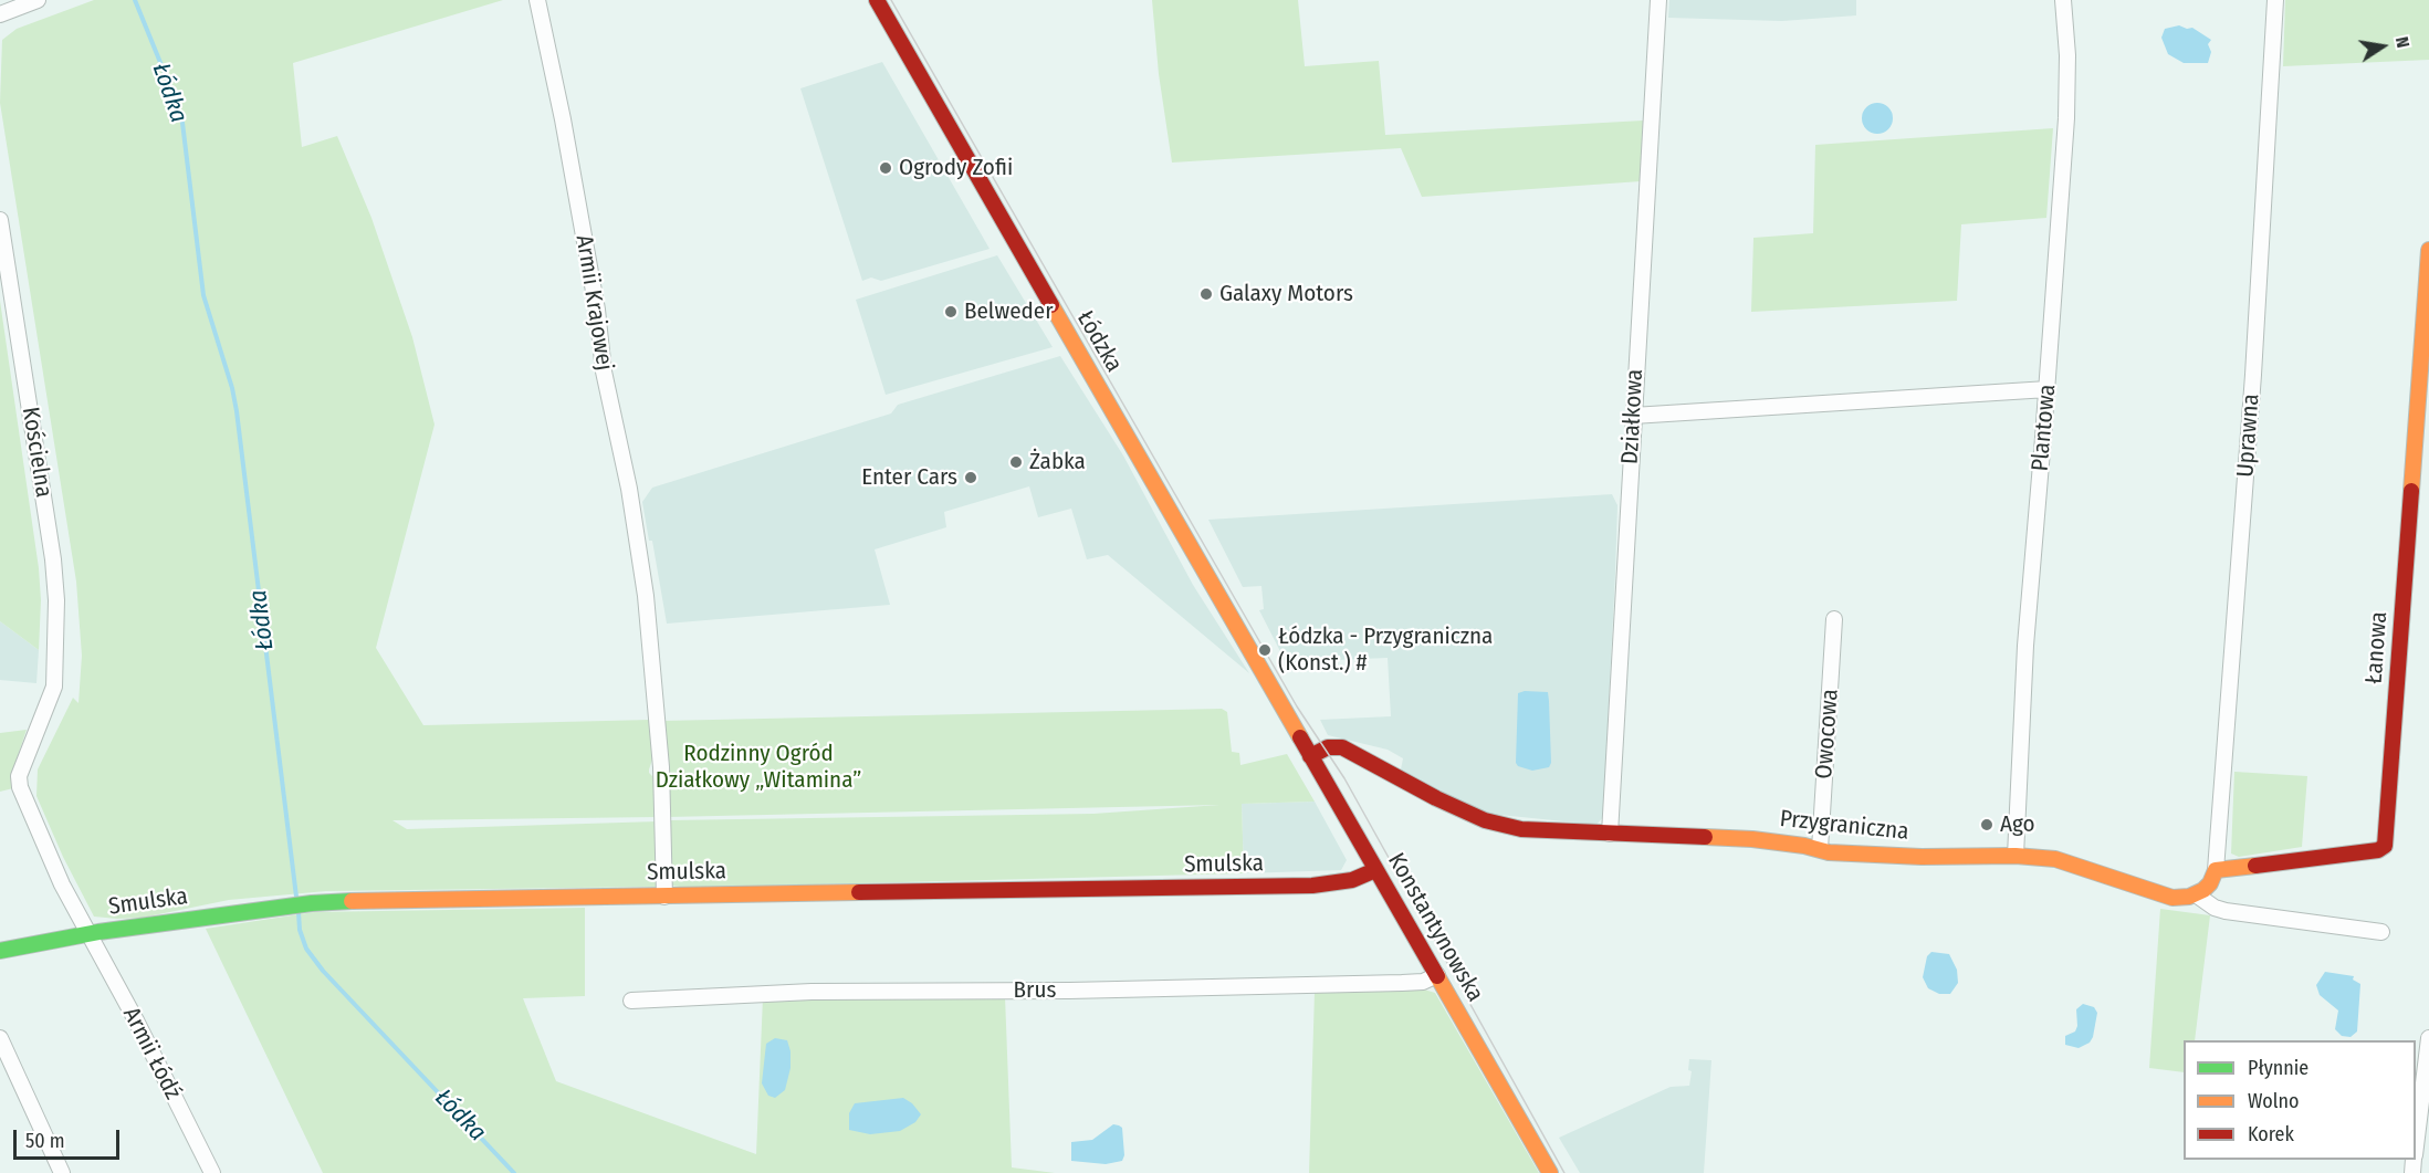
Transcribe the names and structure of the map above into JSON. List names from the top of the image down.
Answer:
{
  "streets": {
    "street": [
      "Armii Krajowej",
      "Łódzka",
      "Działkowa",
      "Plantowa",
      "Uprawna",
      "Kościelna",
      "Łanowa",
      "Owocowa",
      "Przygraniczna",
      "Smulska",
      "Konstantynowska",
      "Brus",
      "Armii Łódź"
    ]
  },
  "crossings": [
    ["Armii Krajowej", "Smulska"],
    ["Łódzka", "Konstantynowska"],
    ["Działkowa", "Przygraniczna"],
    ["Plantowa", "Przygraniczna"],
    ["Uprawna", "Łanowa"],
    ["Kościelna", "Smulska"],
    ["Kościelna", "Armii Łódź"],
    ["Owocowa", "Przygraniczna"],
    ["Przygraniczna", "Konstantynowska"],
    ["Smulska", "Konstantynowska"],
    ["Smulska", "Armii Łódź"],
    ["Konstantynowska", "Brus"]
  ],
  "water": ["Łódka"],
  "parks": ["Rodzinny Ogród Działkowy „Witamina”"],
  "places": [
    "Ogrody Zofii",
    "Galaxy Motors",
    "Belweder",
    "Żabka",
    "Enter Cars",
    "Łódzka - Przygraniczna (Konst.) #",
    "Ago"
  ],
  "legend": ["Płynnie", "Wolno", "Korek"],
  "scale_bar": "50 m",
  "north": "right"
}
